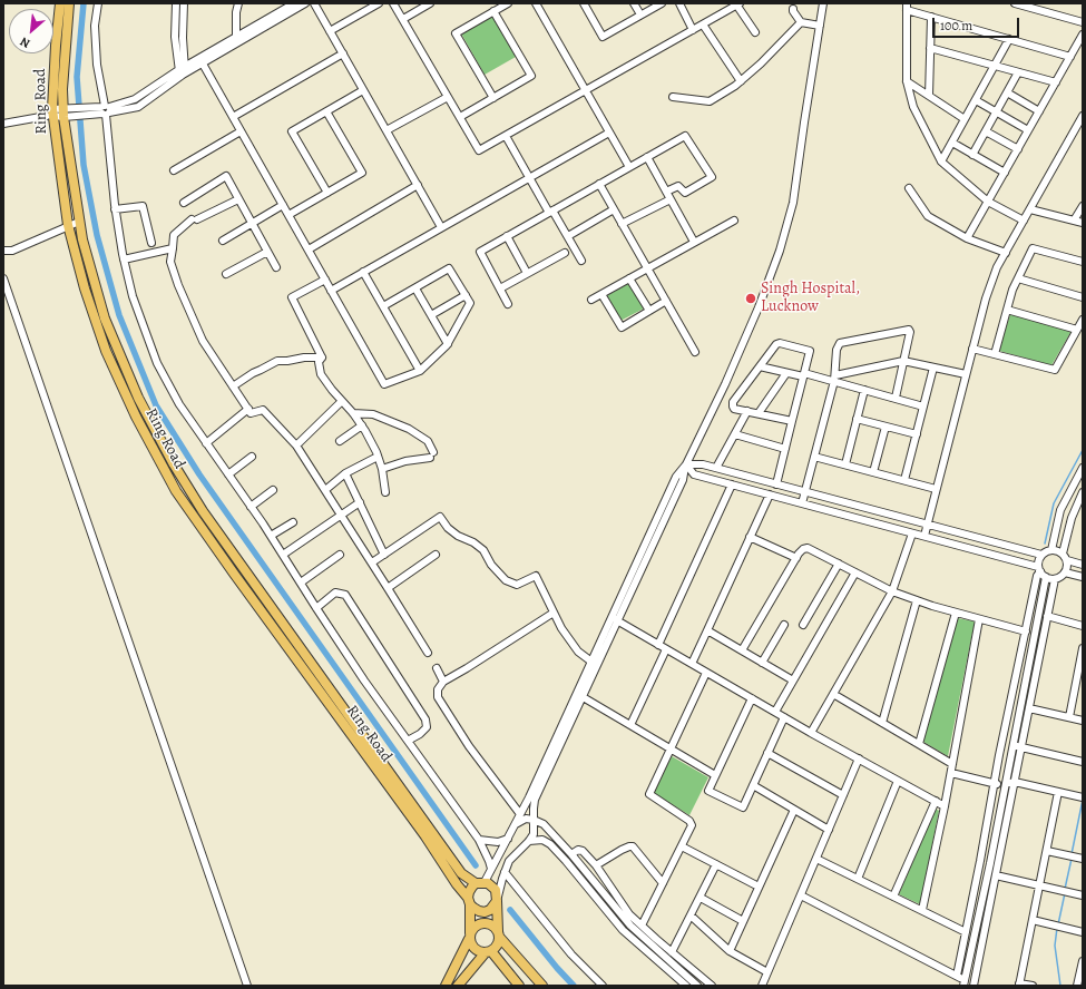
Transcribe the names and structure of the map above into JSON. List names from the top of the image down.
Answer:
{
  "streets": {
    "main road": ["Ring Road"]
  },
  "places": ["Singh Hospital, Lucknow"],
  "scale_bar": "100 m",
  "north": "bottom left"
}
